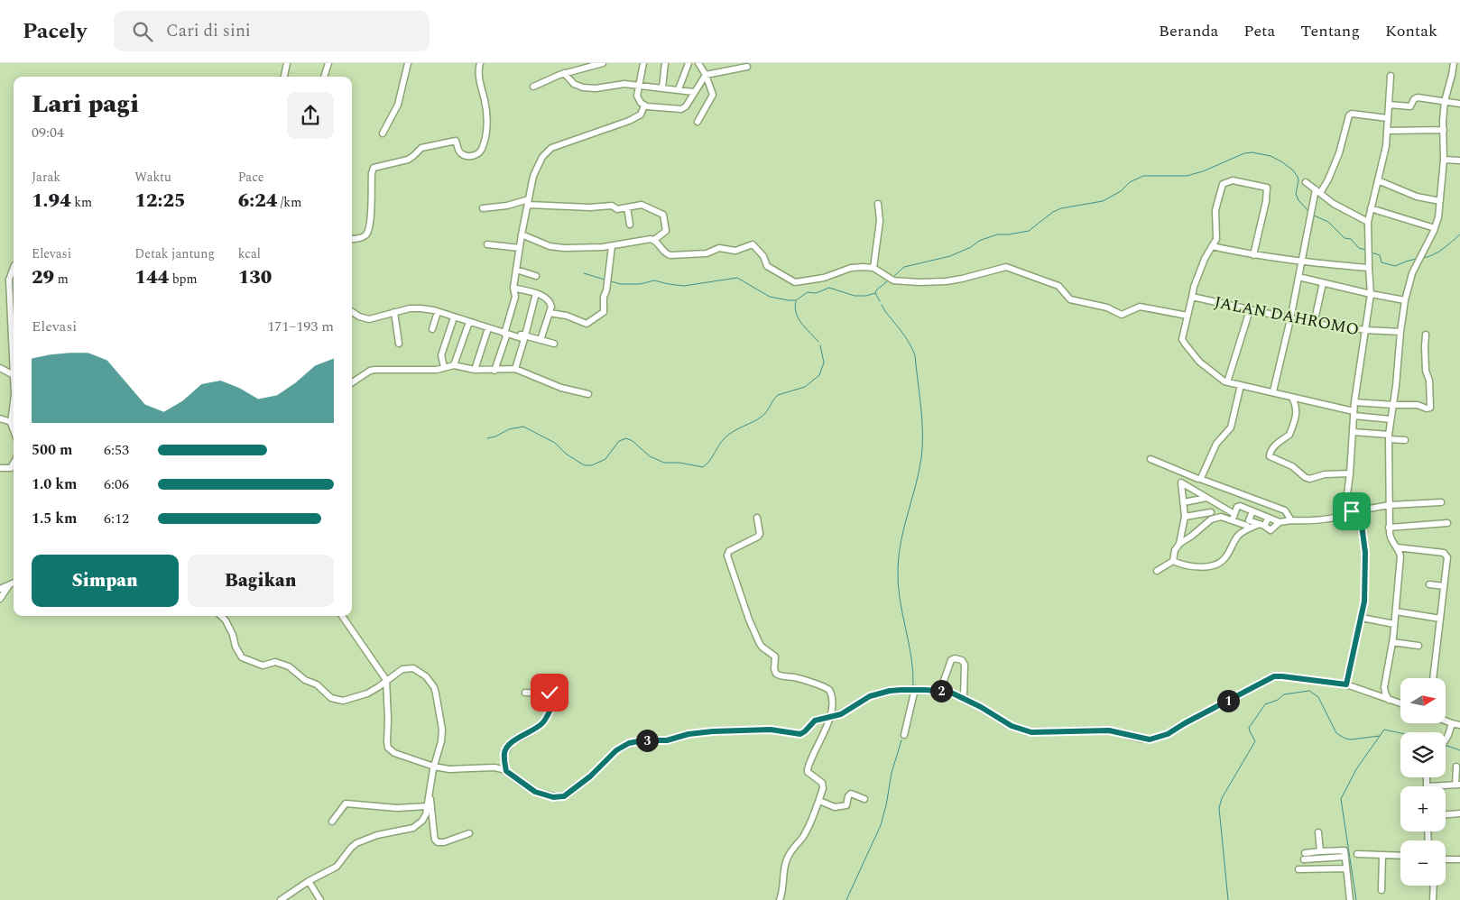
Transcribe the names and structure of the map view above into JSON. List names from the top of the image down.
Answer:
{
  "streets": {
    "street": ["JALAN DAHROMO"]
  },
  "north": "right",
  "page": {
    "header": "Pacely",
    "search": "Cari di sini",
    "nav": [
      "Beranda",
      "Peta",
      "Tentang",
      "Kontak"
    ],
    "heading": ["Lari pagi", "09:04"],
    "stats": [
      ["Jarak", "1.94 km"],
      ["Waktu", "12:25"],
      ["Pace", "6:24 /km"],
      ["Elevasi", "29 m"],
      ["Detak jantung", "144 bpm"],
      ["kcal", "130"]
    ],
    "chart": ["Elevasi", "171–193 m"],
    "list": [
      {
        "name": "500 m",
        "note": "6:53"
      },
      {
        "name": "1.0 km",
        "note": "6:06"
      },
      {
        "name": "1.5 km",
        "note": "6:12"
      }
    ],
    "buttons": ["Simpan", "Bagikan"],
    "map_buttons": ["+", "−"],
    "pins": ["2", "1", "3"]
  }
}
